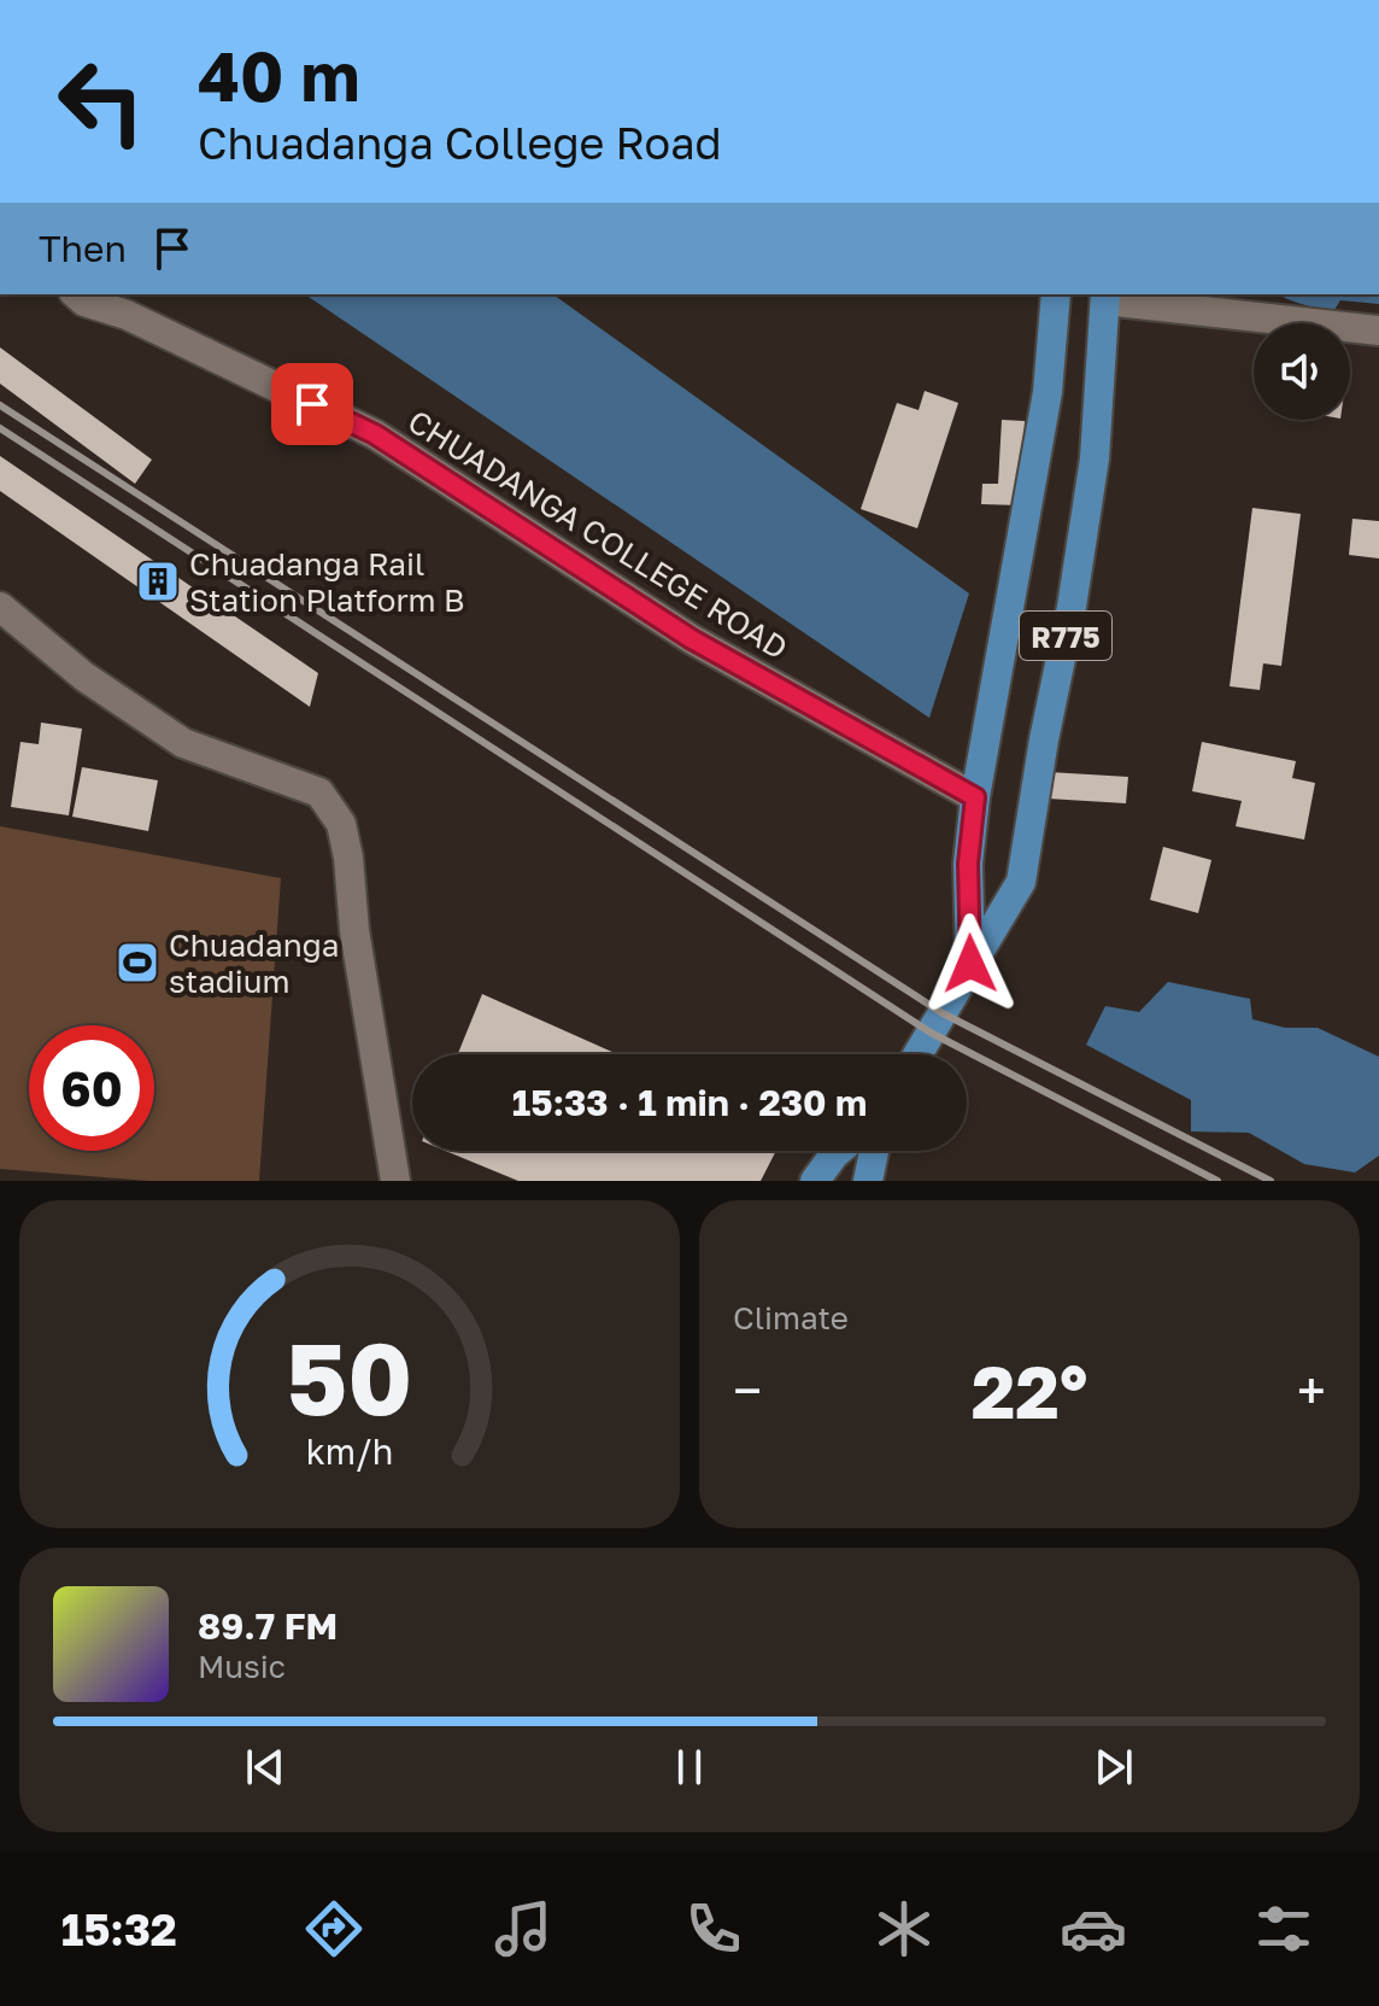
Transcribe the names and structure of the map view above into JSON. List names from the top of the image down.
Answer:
{
  "streets": {
    "main road": ["R775"],
    "street": ["CHUADANGA COLLEGE ROAD"]
  },
  "crossings": [
    ["CHUADANGA COLLEGE ROAD", "R775"]
  ],
  "places": {
    "building": ["Chuadanga Rail Station Platform B"],
    "sports": ["Chuadanga stadium"]
  },
  "page": {
    "turn": ["40 m", "Chuadanga College Road"],
    "then": "Then",
    "limit": "60",
    "trip": "15:33 · 1 min · 230 m",
    "tile": "Climate",
    "heat": ["−", "22°", "+"],
    "song": ["89.7 FM", "Music"],
    "tabs": "15:32",
    "gauge": ["50", "km/h"]
  }
}
